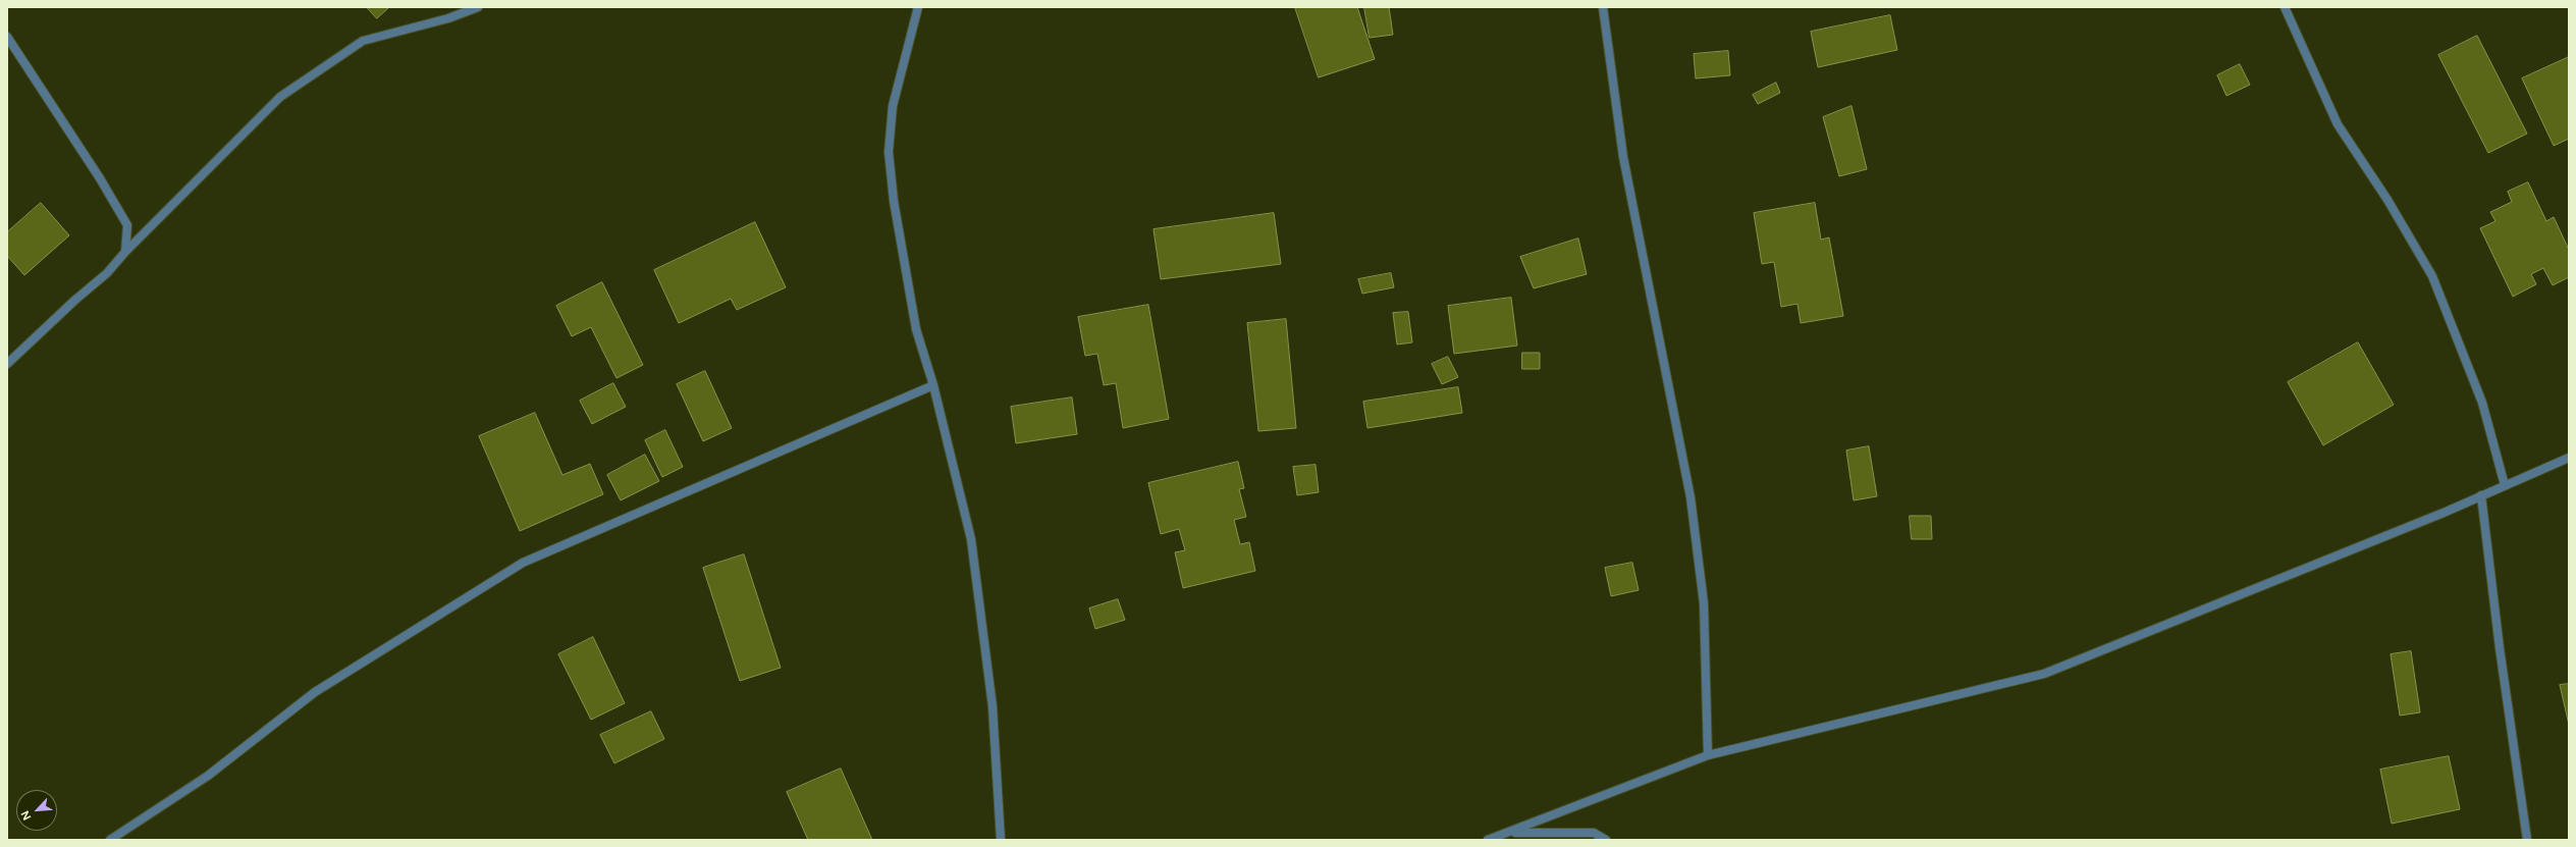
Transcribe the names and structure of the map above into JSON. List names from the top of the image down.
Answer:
{
  "north": "bottom left"
}
